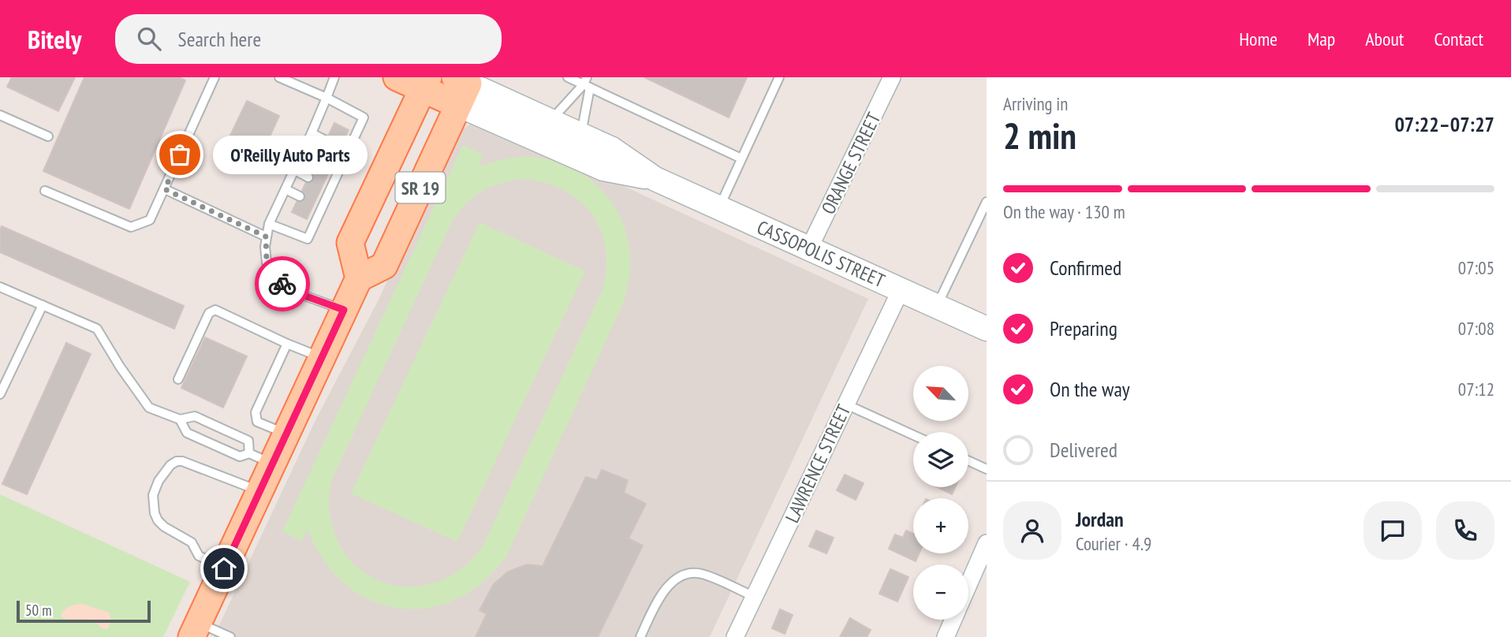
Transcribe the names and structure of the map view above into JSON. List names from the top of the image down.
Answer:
{
  "streets": {
    "main road": ["SR 19", "CASSOPOLIS STREET"],
    "street": ["ORANGE STREET", "LAWRENCE STREET"]
  },
  "crossings": [
    ["ORANGE STREET", "CASSOPOLIS STREET"],
    ["SR 19", "CASSOPOLIS STREET"],
    ["CASSOPOLIS STREET", "LAWRENCE STREET"]
  ],
  "places": ["O'Reilly Auto Parts"],
  "scale_bar": "50 m",
  "north": "top left",
  "page": {
    "header": "Bitely",
    "search": "Search here",
    "nav": [
      "Home",
      "Map",
      "About",
      "Contact"
    ],
    "heading": ["2 min", "Arriving in", "07:22–07:27"],
    "panel": ["Jordan", "Courier · 4.9"],
    "bubble": "O'Reilly Auto Parts",
    "bar": "On the way · 130 m",
    "list": [
      ["Confirmed", "07:05"],
      ["Preparing", "07:08"],
      ["On the way", "07:12"],
      "Delivered"
    ],
    "map_buttons": ["+", "−"],
    "scale": "50 m"
  }
}
